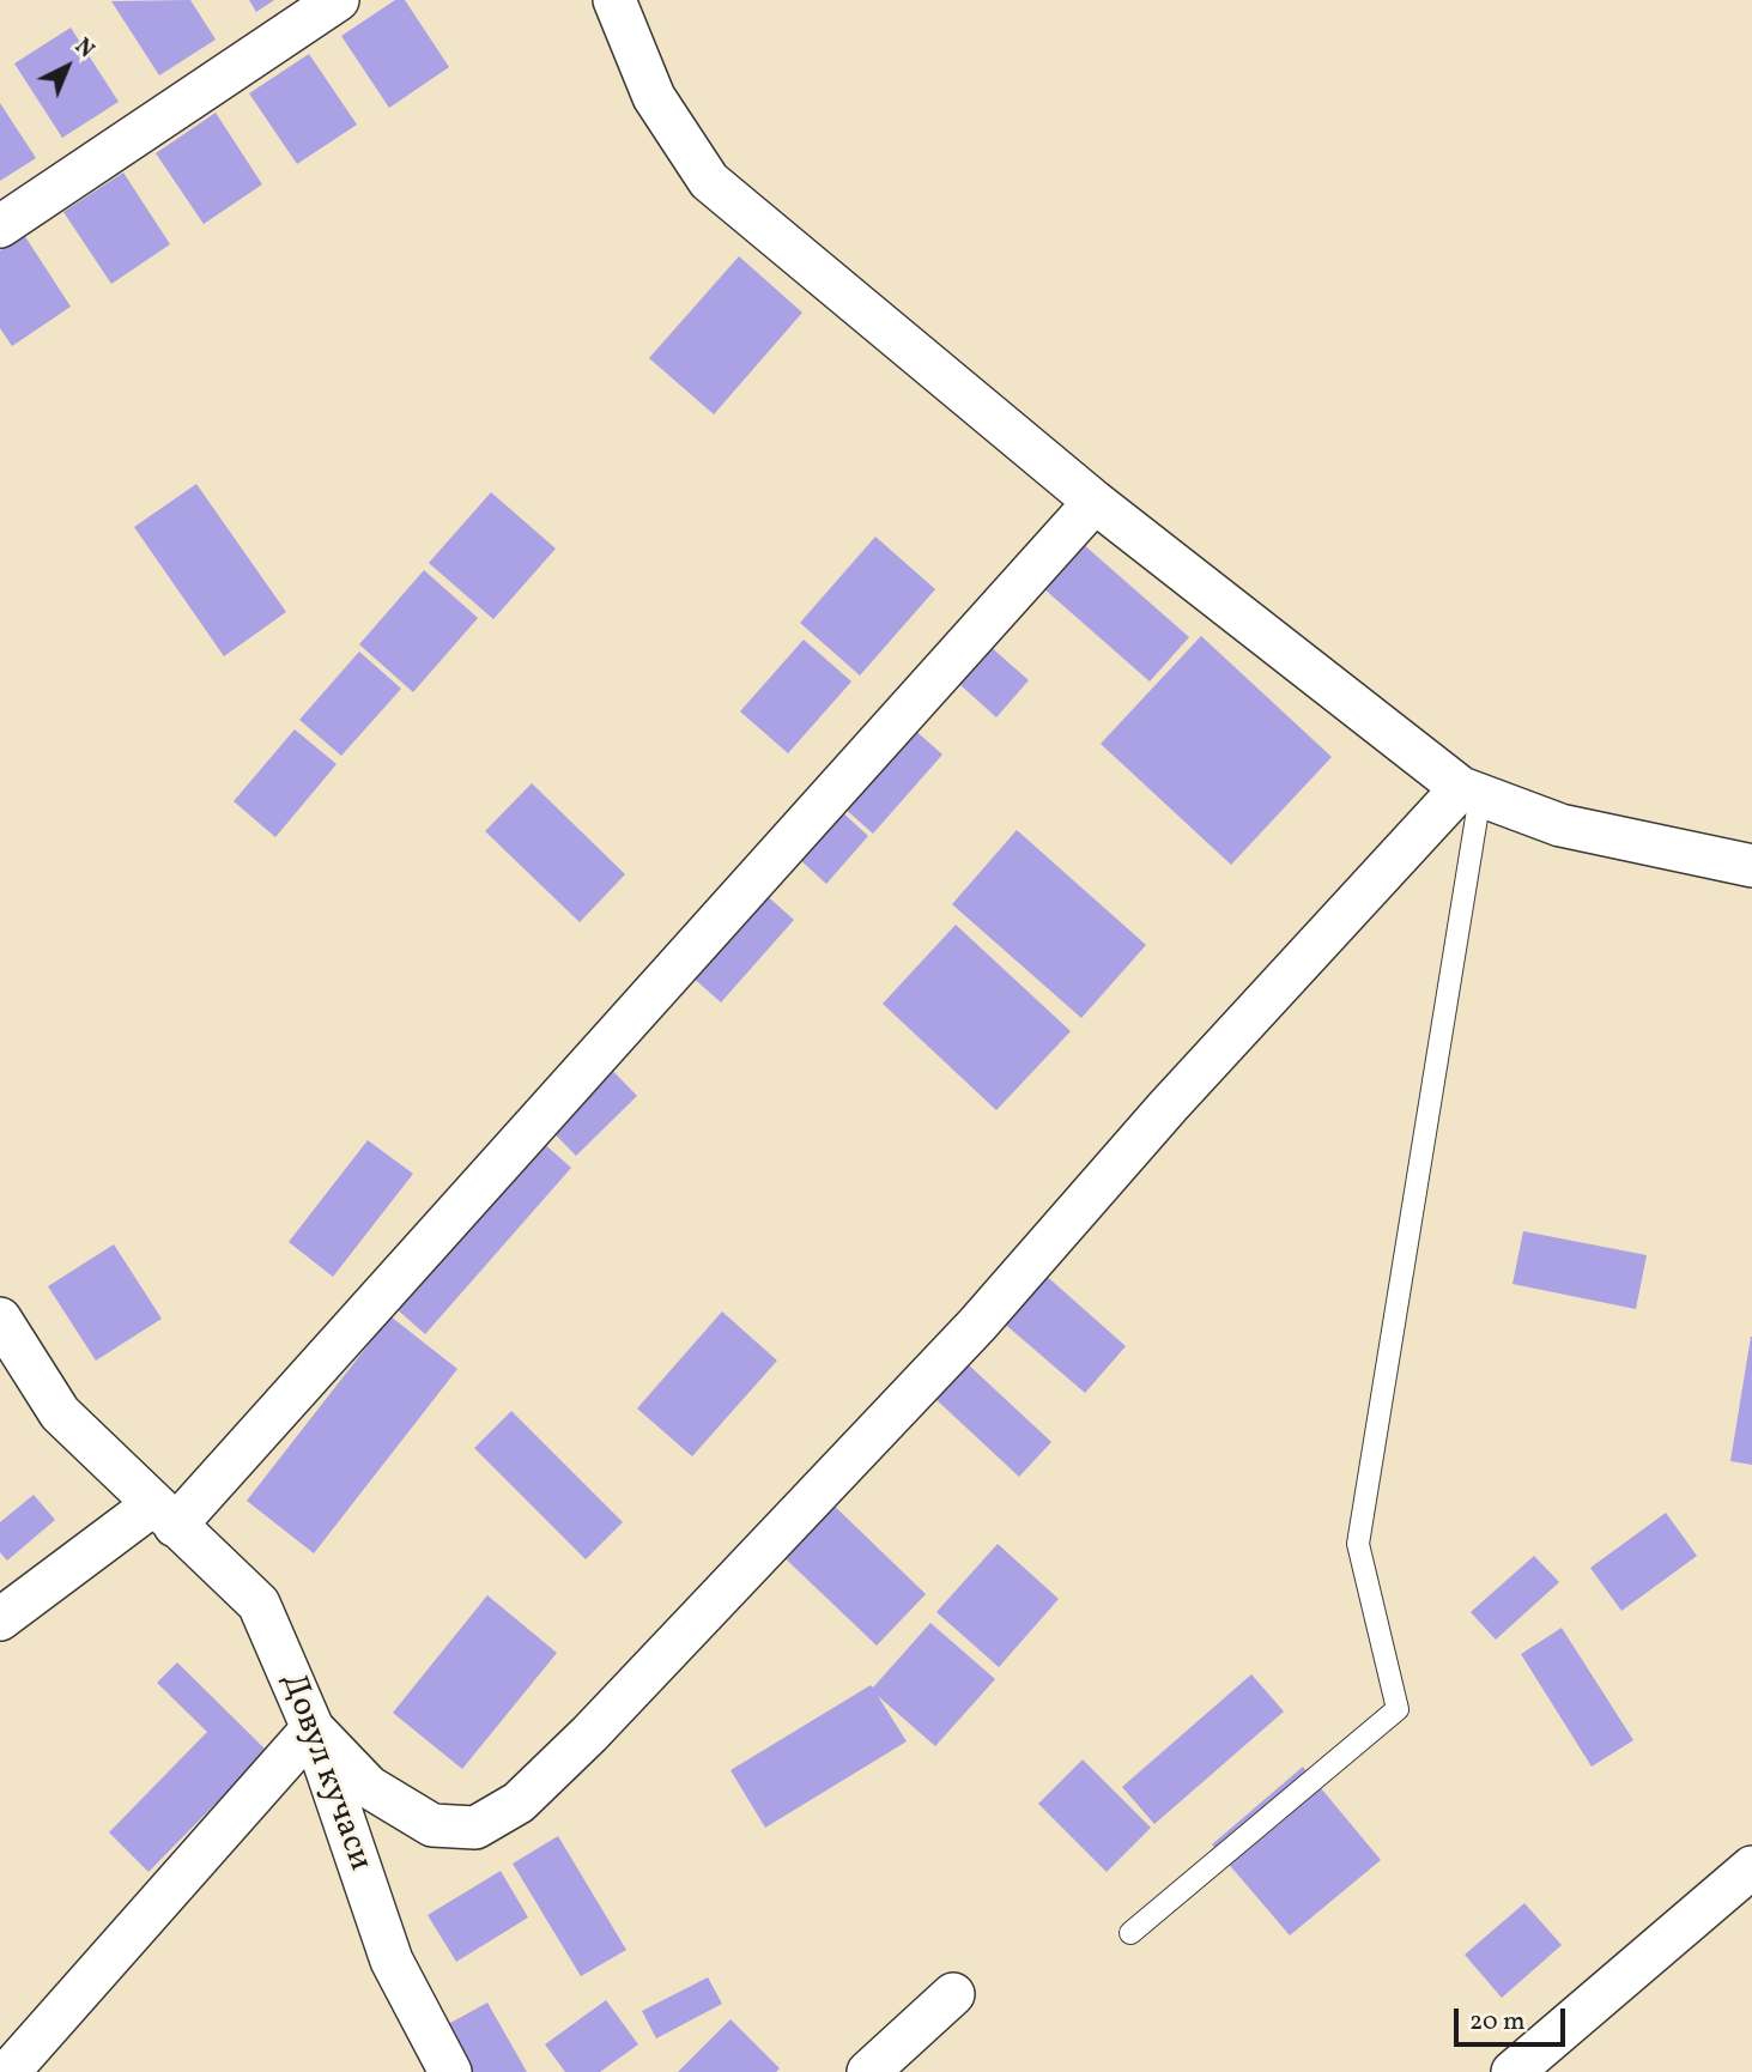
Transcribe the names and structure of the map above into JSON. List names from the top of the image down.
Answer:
{
  "streets": {
    "street": ["Довул кучаси"]
  },
  "scale_bar": "20 m",
  "north": "top right"
}
